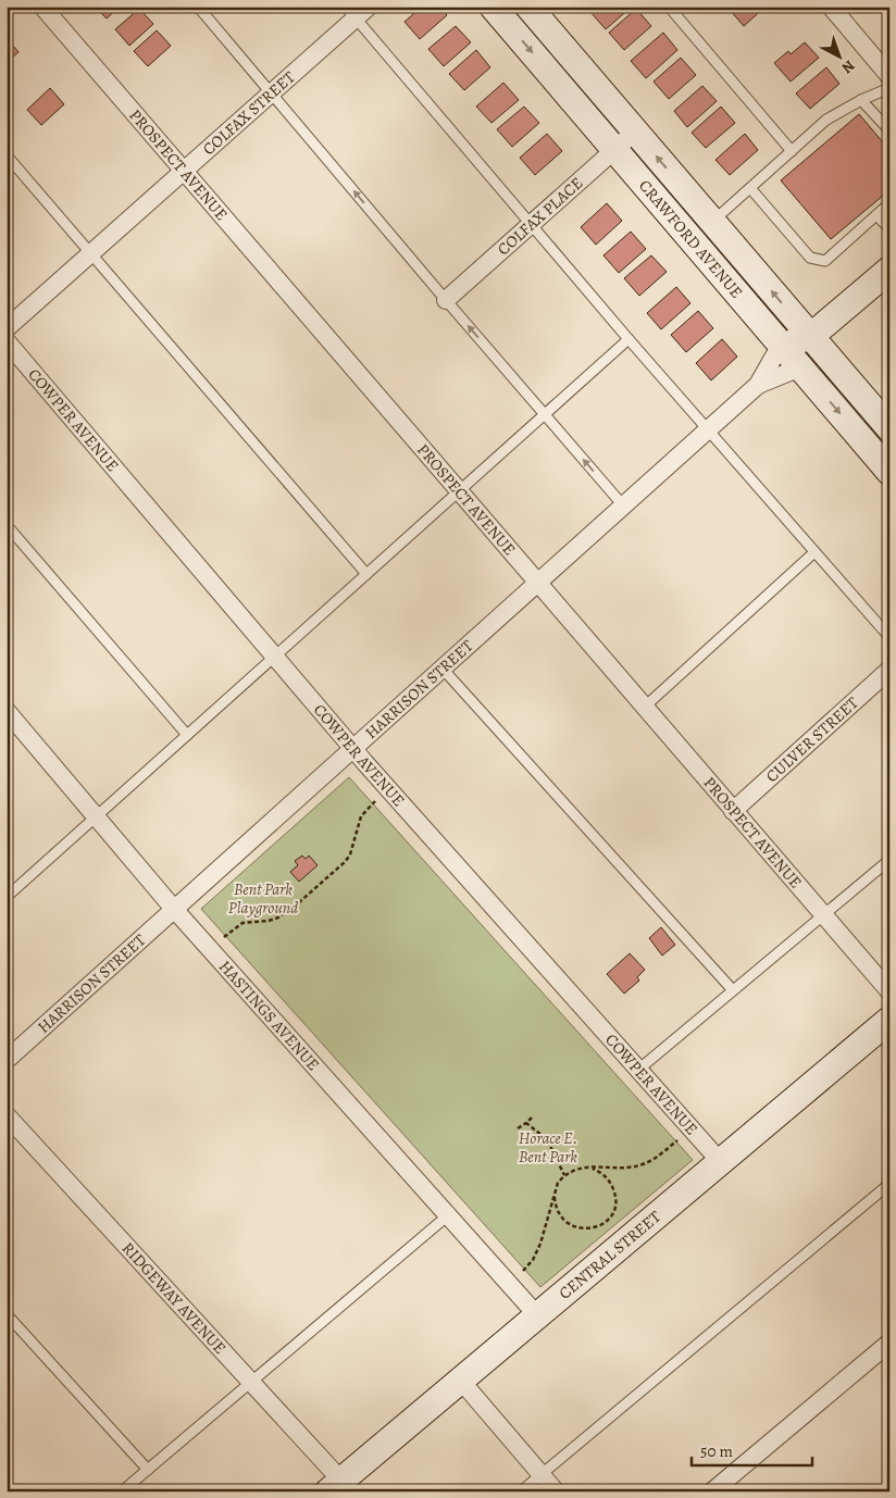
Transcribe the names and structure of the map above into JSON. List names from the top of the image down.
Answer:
{
  "streets": {
    "main road": ["CRAWFORD AVENUE", "CENTRAL STREET"],
    "street": [
      "COLFAX STREET",
      "PROSPECT AVENUE",
      "COLFAX PLACE",
      "COWPER AVENUE",
      "HARRISON STREET",
      "CULVER STREET",
      "HASTINGS AVENUE",
      "RIDGEWAY AVENUE"
    ]
  },
  "crossings": [
    ["COLFAX STREET", "PROSPECT AVENUE"],
    ["PROSPECT AVENUE", "HARRISON STREET"],
    ["PROSPECT AVENUE", "CULVER STREET"],
    ["COLFAX PLACE", "CRAWFORD AVENUE"],
    ["CRAWFORD AVENUE", "HARRISON STREET"],
    ["COWPER AVENUE", "HARRISON STREET"],
    ["COWPER AVENUE", "CENTRAL STREET"],
    ["HARRISON STREET", "HASTINGS AVENUE"],
    ["HASTINGS AVENUE", "CENTRAL STREET"],
    ["CENTRAL STREET", "RIDGEWAY AVENUE"]
  ],
  "parks": ["Bent Park Playground", "Horace E. Bent Park"],
  "scale_bar": "50 m",
  "north": "bottom right"
}
